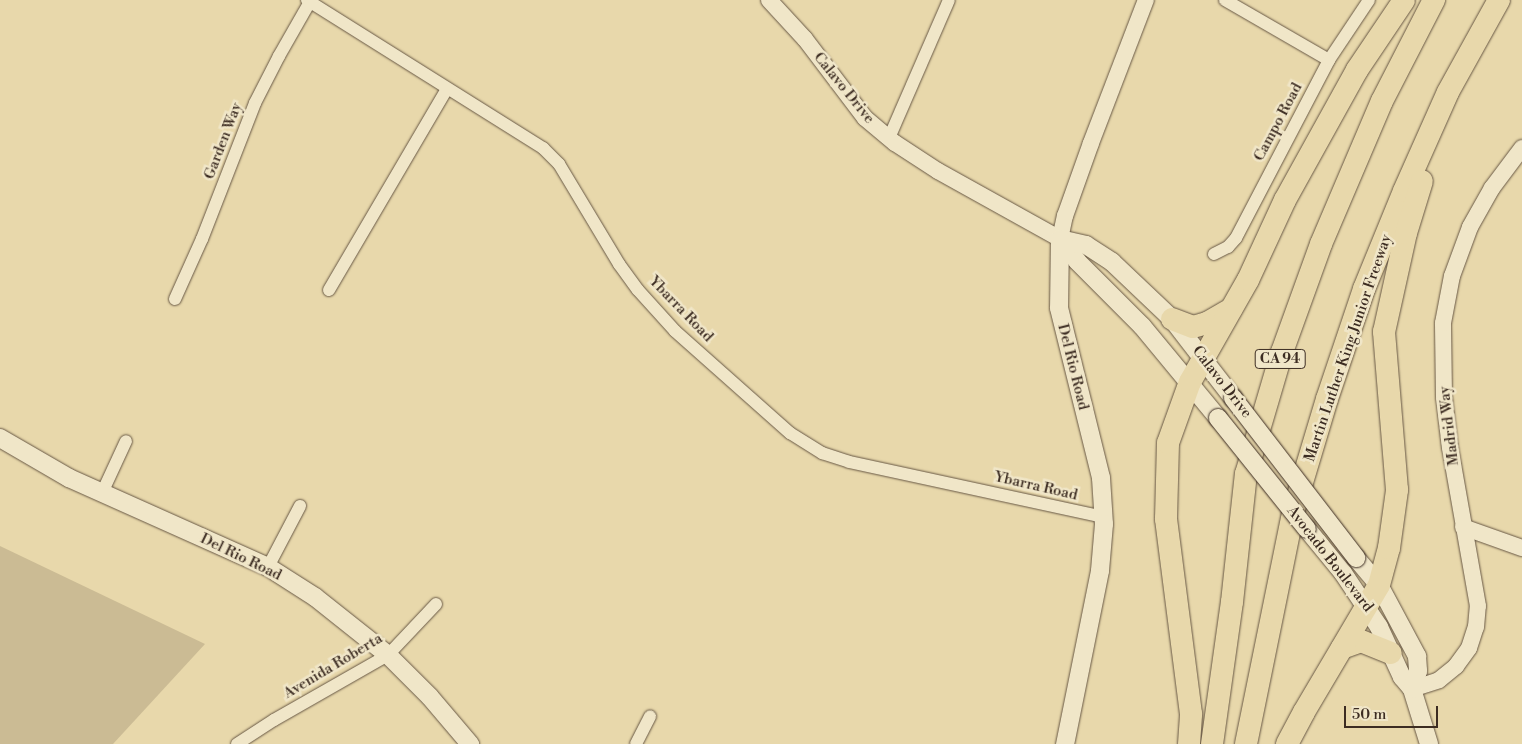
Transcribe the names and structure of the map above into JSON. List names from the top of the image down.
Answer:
{
  "streets": {
    "highway": ["Martin Luther King Junior Freeway", "CA 94"],
    "main road": ["Calavo Drive", "Del Rio Road", "Avocado Boulevard"],
    "street": [
      "Campo Road",
      "Garden Way",
      "Ybarra Road",
      "Madrid Way",
      "Avenida Roberta"
    ]
  },
  "crossings": [
    ["Calavo Drive", "Del Rio Road"],
    ["Calavo Drive", "Avocado Boulevard"],
    ["Garden Way", "Ybarra Road"],
    ["Ybarra Road", "Del Rio Road"],
    ["Del Rio Road", "Avenida Roberta"],
    ["Madrid Way", "Avocado Boulevard"]
  ],
  "scale_bar": "50 m"
}
